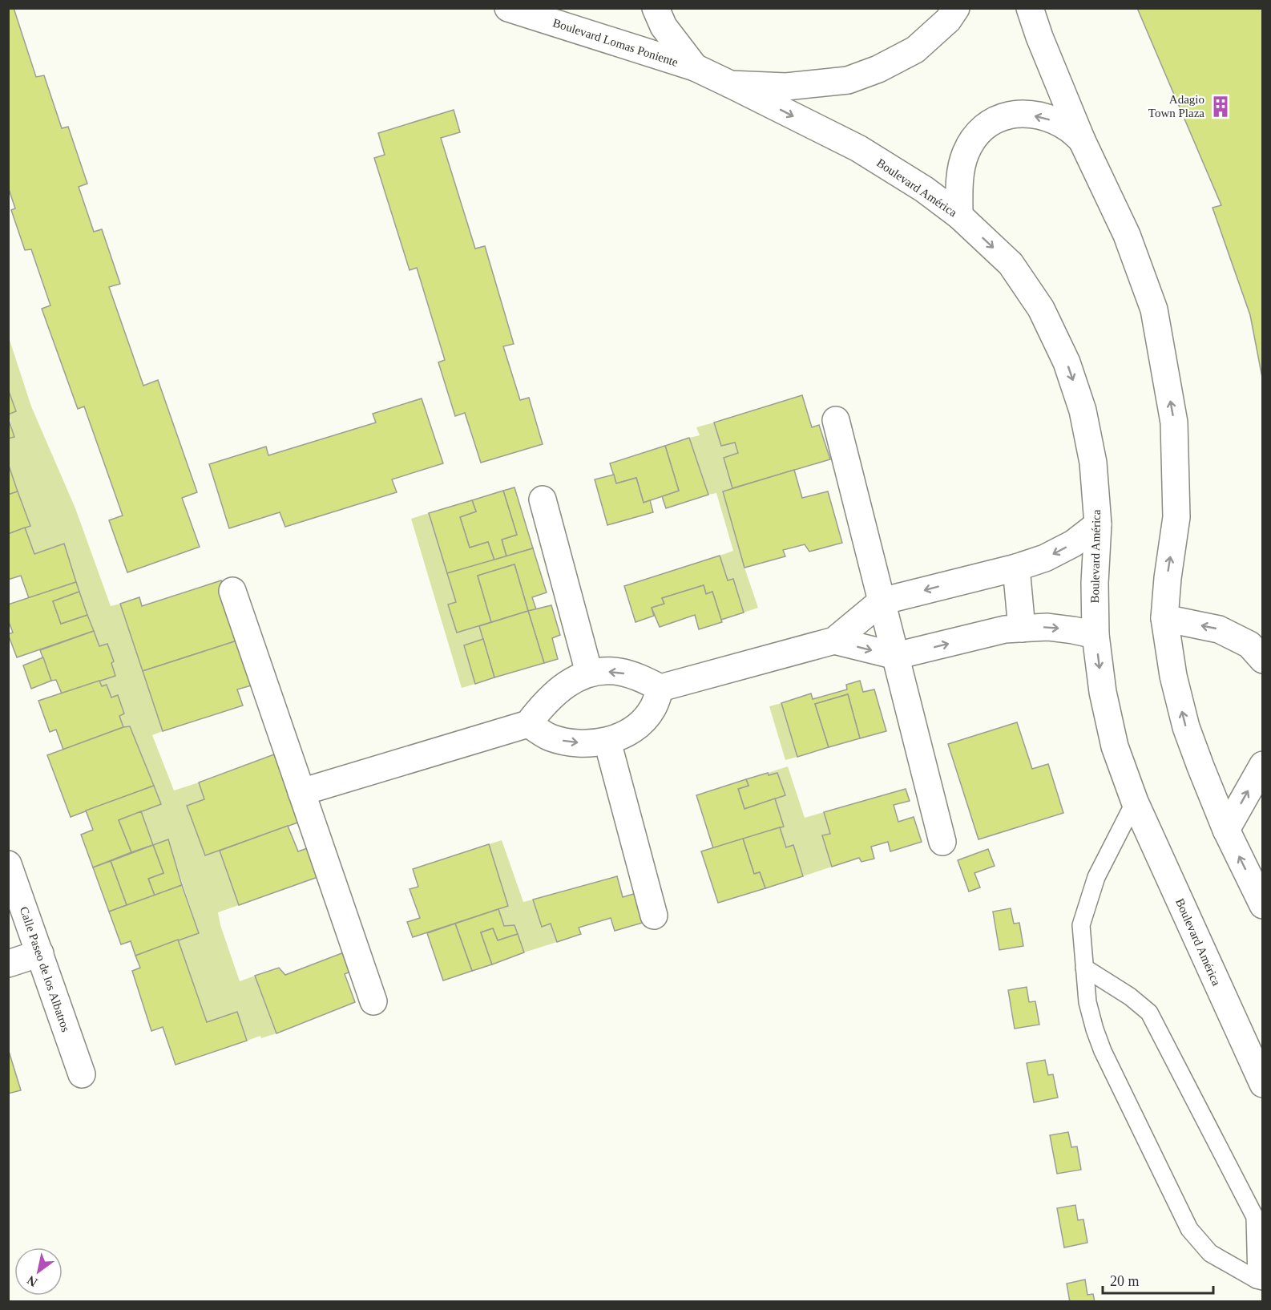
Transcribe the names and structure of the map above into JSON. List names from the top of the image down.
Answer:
{
  "streets": {
    "street": ["Boulevard Lomas Poniente", "Boulevard América", "Calle Paseo de los Albatros"]
  },
  "crossings": [
    ["Boulevard Lomas Poniente", "Boulevard América"]
  ],
  "places": {
    "building": ["Adagio Town Plaza"]
  },
  "scale_bar": "20 m",
  "north": "bottom left"
}
